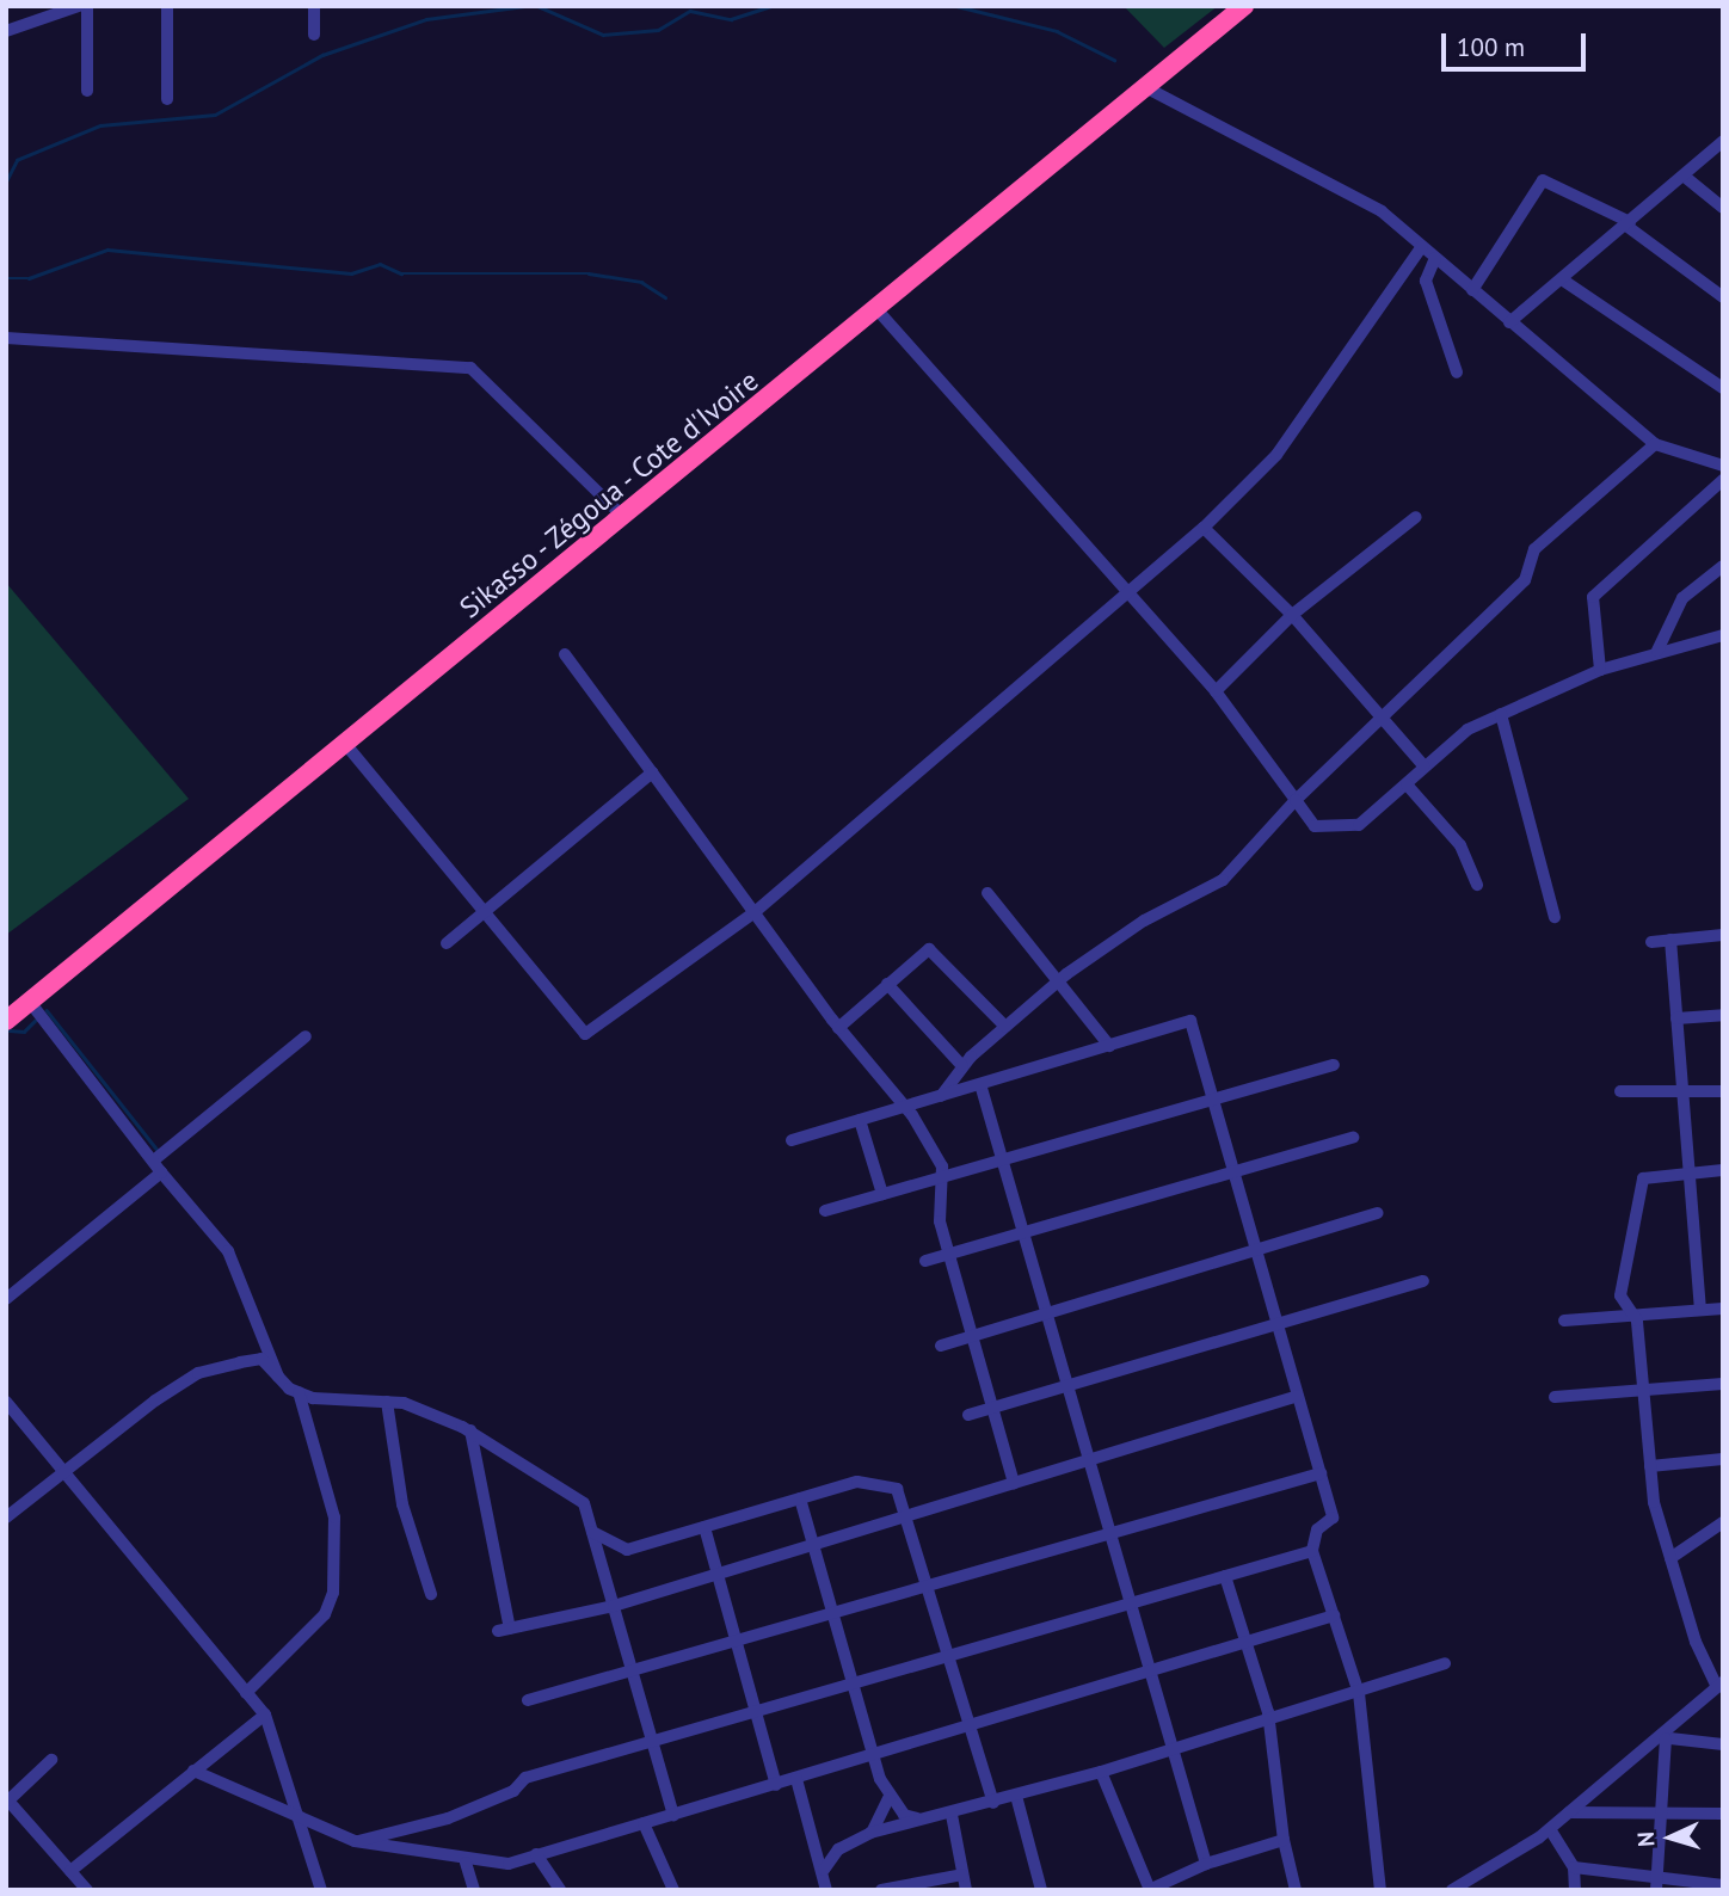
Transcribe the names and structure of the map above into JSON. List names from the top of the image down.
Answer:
{
  "streets": {
    "highway": ["Sikasso - Zégoua - Cote d'Ivoire"]
  },
  "scale_bar": "100 m",
  "north": "left"
}
